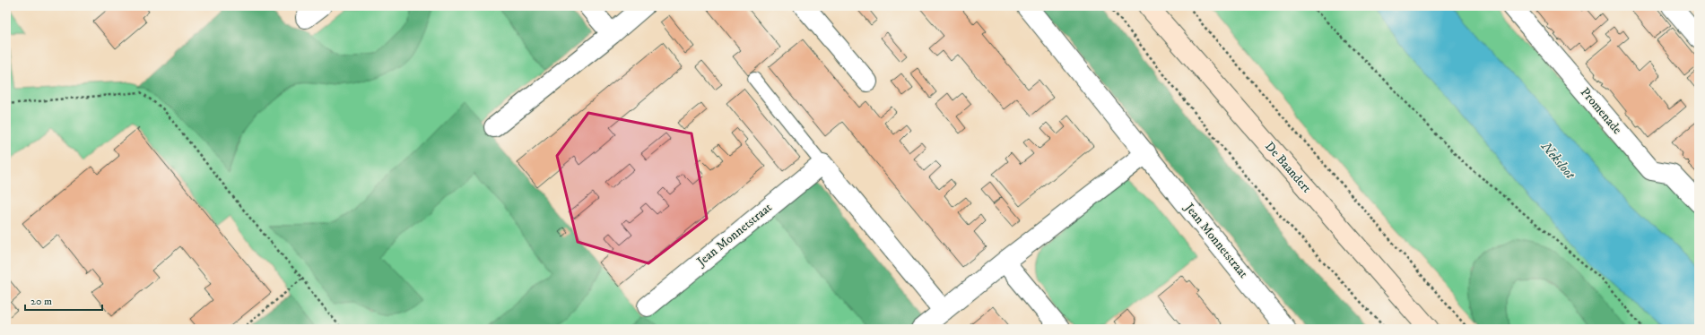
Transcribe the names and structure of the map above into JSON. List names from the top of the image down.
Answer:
{
  "streets": {
    "main road": ["De Baandert"],
    "street": ["Promenade", "Jean Monnetstraat"]
  },
  "water": ["Neksloot"],
  "scale_bar": "20 m"
}
